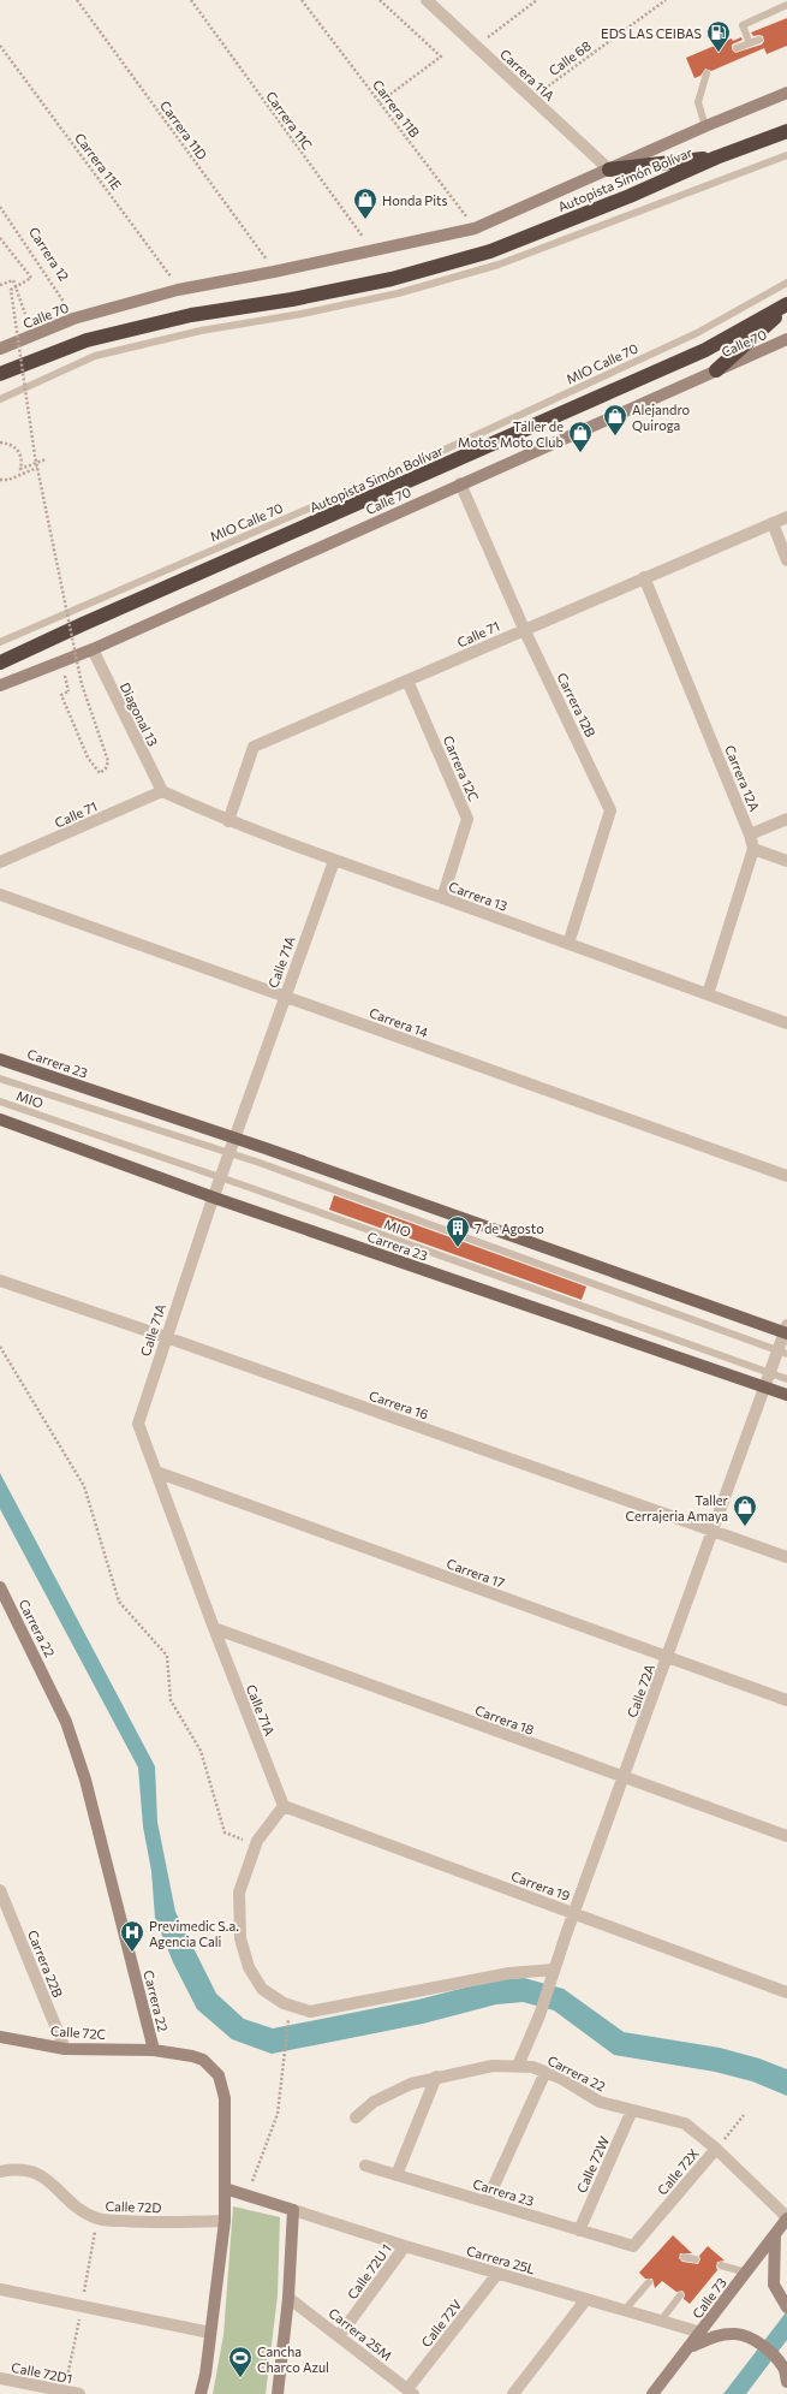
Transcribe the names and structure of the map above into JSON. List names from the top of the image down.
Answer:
{
  "streets": {
    "highway": ["Autopista Simón Bolívar"],
    "main road": ["Carrera 23"],
    "street": [
      "Carrera 11A",
      "Calle 70",
      "Calle 71",
      "Carrera 12B",
      "Diagonal 13",
      "Carrera 12C",
      "Carrera 12A",
      "Carrera 13",
      "Calle 71A",
      "Carrera 14",
      "Carrera 16",
      "Carrera 17",
      "Carrera 22",
      "Calle 72A",
      "Carrera 18",
      "Carrera 19",
      "Carrera 22B",
      "Calle 72C",
      "Calle 72W",
      "Calle 72X",
      "Calle 72D",
      "Carrera 25L",
      "Calle 72U 1",
      "Calle 73",
      "Calle 72V",
      "Carrera 25M",
      "Calle 72D1"
    ],
    "lane": ["MIO Calle 70", "MIO"],
    "path": [
      "Calle 68",
      "Carrera 11B",
      "Carrera 11C",
      "Carrera 11D",
      "Carrera 11E",
      "Carrera 12"
    ]
  },
  "crossings": [
    ["Calle 68", "Carrera 11A"],
    ["Carrera 11A", "Calle 70"],
    ["Carrera 11B", "Calle 70"],
    ["Carrera 11C", "Calle 70"],
    ["Carrera 11D", "Calle 70"],
    ["Carrera 11E", "Calle 70"],
    ["Carrera 12", "Calle 70"],
    ["Calle 70", "Carrera 12B"],
    ["Calle 70", "Diagonal 13"],
    ["Calle 71", "Carrera 12B"],
    ["Calle 71", "Diagonal 13"],
    ["Calle 71", "Carrera 12C"],
    ["Calle 71", "Carrera 12A"],
    ["Calle 71", "Carrera 13"],
    ["Carrera 12B", "Carrera 13"],
    ["Diagonal 13", "Carrera 13"],
    ["Carrera 12C", "Carrera 13"],
    ["Carrera 13", "Calle 71A"],
    ["Calle 71A", "Carrera 14"],
    ["Calle 71A", "Carrera 23"],
    ["Calle 71A", "MIO"],
    ["Calle 71A", "Carrera 16"],
    ["Calle 71A", "Carrera 17"],
    ["Calle 71A", "Carrera 18"],
    ["Calle 71A", "Carrera 19"],
    ["Carrera 23", "Calle 72A"],
    ["Carrera 23", "Calle 72W"],
    ["Carrera 23", "Calle 72X"],
    ["MIO", "Calle 72A"],
    ["Carrera 16", "Calle 72A"],
    ["Carrera 17", "Calle 72A"],
    ["Carrera 22", "Calle 72A"],
    ["Carrera 22", "Calle 72C"],
    ["Carrera 22", "Calle 72W"],
    ["Carrera 22", "Calle 72X"],
    ["Carrera 22", "Calle 72D"],
    ["Carrera 22", "Calle 73"],
    ["Calle 72A", "Carrera 18"],
    ["Calle 72A", "Carrera 19"],
    ["Carrera 22B", "Calle 72C"],
    ["Carrera 25L", "Calle 72U 1"],
    ["Carrera 25L", "Calle 73"],
    ["Carrera 25L", "Calle 72V"],
    ["Calle 72U 1", "Carrera 25M"],
    ["Calle 72V", "Carrera 25M"]
  ],
  "places": {
    "fuel station": ["EDS LAS CEIBAS"],
    "shop": [
      "Honda Pits",
      "Alejandro Quiroga",
      "Taller de Motos Moto Club",
      "Taller Cerrajeria Amaya"
    ],
    "building": ["7 de Agosto"],
    "hospital": ["Previmedic S.a. Agencia Cali"],
    "sports": ["Cancha Charco Azul"]
  }
}
